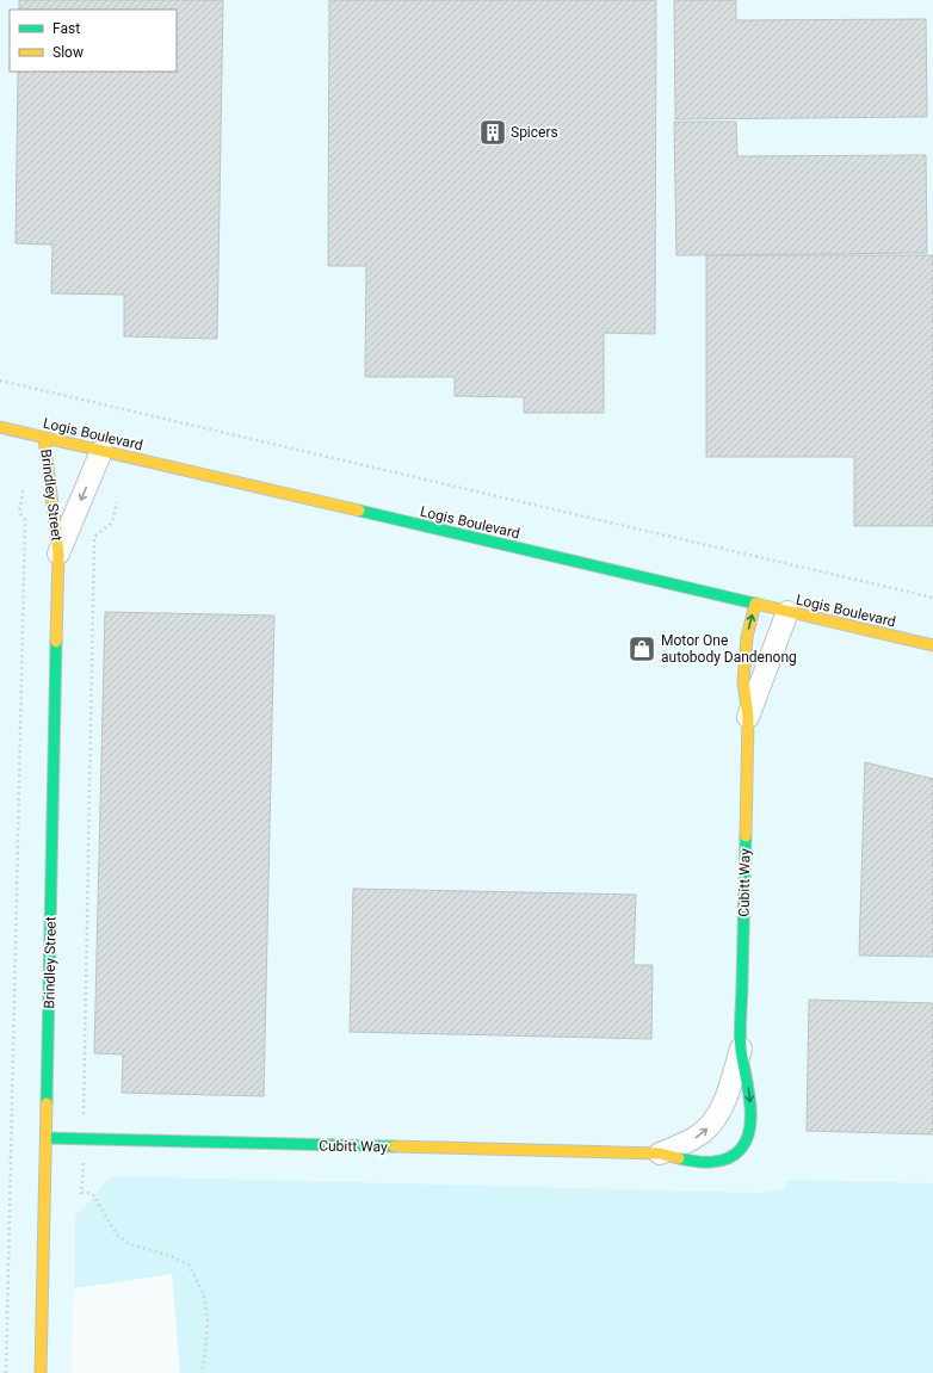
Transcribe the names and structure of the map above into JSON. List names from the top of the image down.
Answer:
{
  "streets": {
    "street": ["Logis Boulevard", "Brindley Street", "Cubitt Way"]
  },
  "crossings": [
    ["Logis Boulevard", "Brindley Street"],
    ["Logis Boulevard", "Cubitt Way"],
    ["Brindley Street", "Cubitt Way"]
  ],
  "places": {
    "building": ["Spicers"],
    "shop": ["Motor One autobody Dandenong"]
  },
  "legend": ["Fast", "Slow"]
}
